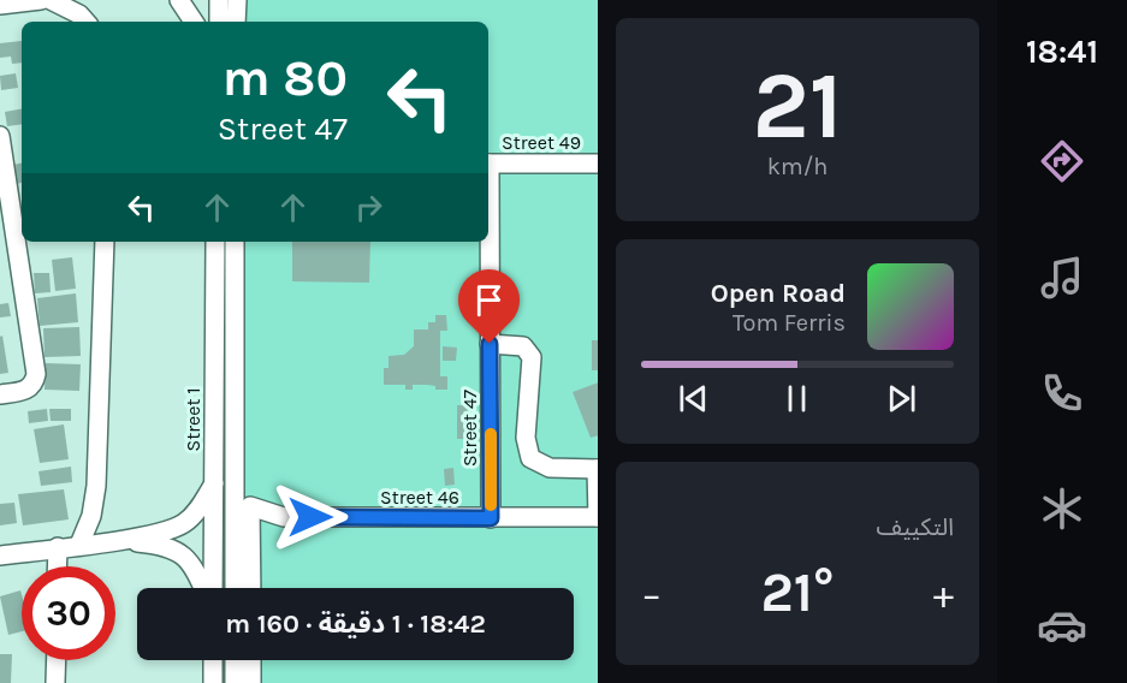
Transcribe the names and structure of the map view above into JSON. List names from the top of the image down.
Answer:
{
  "streets": {
    "street": [
      "Street 49",
      "Street 1",
      "Street 47",
      "Street 46"
    ]
  },
  "crossings": [
    ["Street 47", "Street 46"]
  ],
  "page": {
    "tabs": "18:41",
    "tile": [
      ["21", "km/h"],
      "التكييف"
    ],
    "turn": ["80 m", "Street 47"],
    "song": ["Open Road", "Tom Ferris"],
    "heat": ["−", "21°", "+"],
    "limit": "30",
    "trip": "18:42 · 1 دقيقة · 160 m"
  }
}
